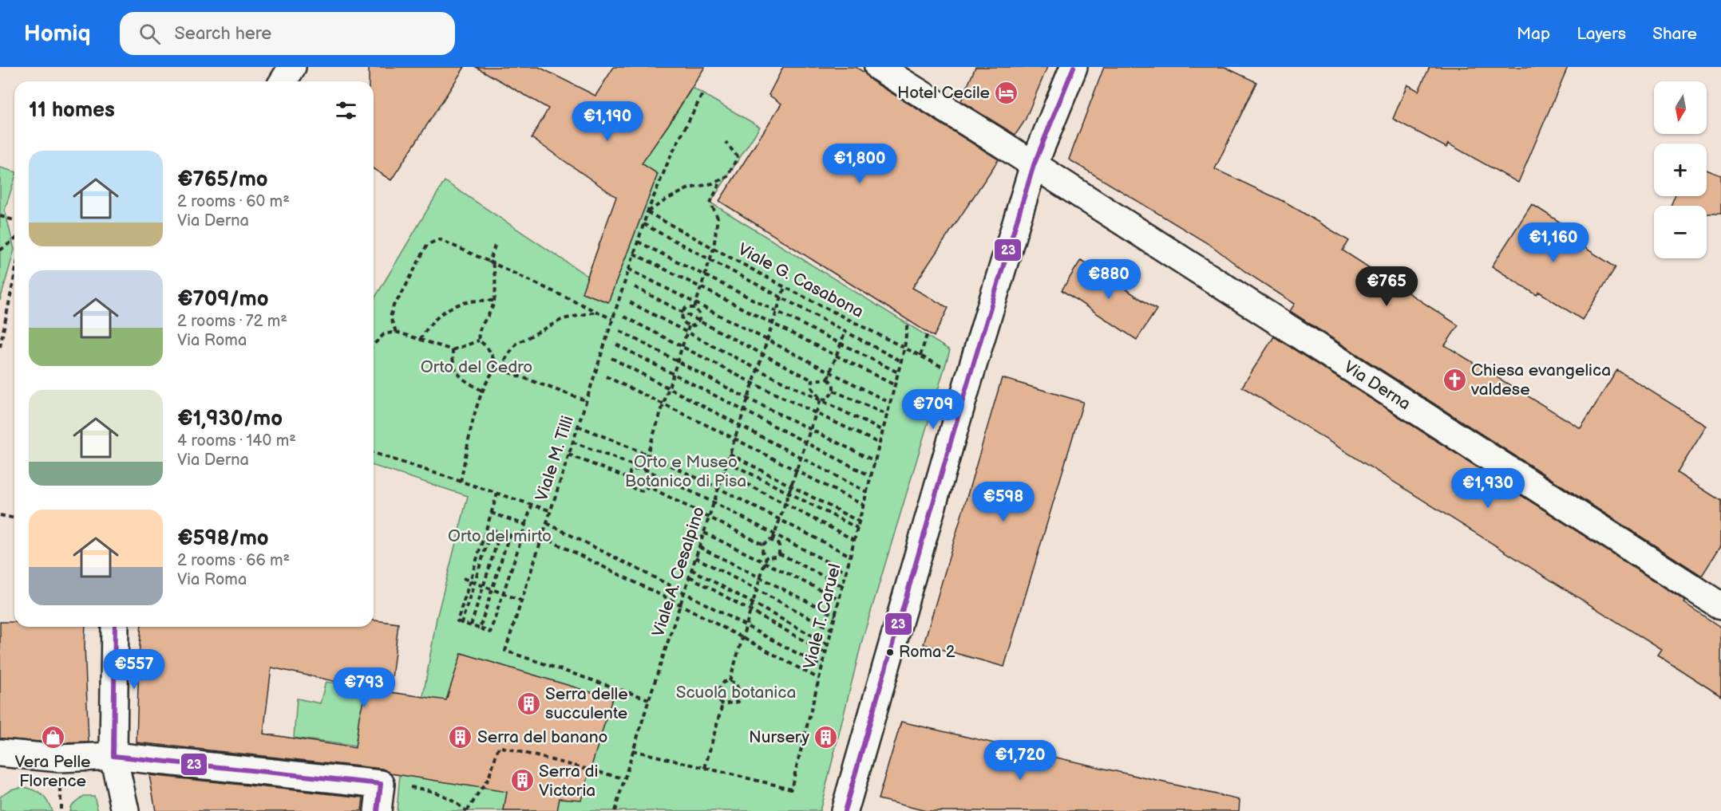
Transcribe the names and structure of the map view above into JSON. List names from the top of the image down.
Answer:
{
  "streets": {
    "street": ["Via Derna"],
    "path": [
      "Viale G. Casabona",
      "Viale M. Tilli",
      "Viale A. Cesalpino",
      "Viale T. Caruel"
    ]
  },
  "crossings": [
    ["Viale G. Casabona", "Viale M. Tilli"],
    ["Viale G. Casabona", "Viale A. Cesalpino"],
    ["Viale G. Casabona", "Viale T. Caruel"],
    ["Viale M. Tilli", "Viale A. Cesalpino"],
    ["Viale A. Cesalpino", "Viale T. Caruel"]
  ],
  "parks": [
    "Orto del Cedro",
    "Orto e Museo Botanico di Pisa",
    "Orto del mirto",
    "Scuola botanica"
  ],
  "places": {
    "hotel": ["Hotel Cecile"],
    "church": ["Chiesa evangelica valdese"],
    "other": ["Roma 2"],
    "building": [
      "Serra delle succulente",
      "Serra del banano",
      "Nursery",
      "Serra di Victoria"
    ],
    "shop": ["Vera Pelle Florence"]
  },
  "lines": ["transit line 23"],
  "north": "bottom",
  "page": {
    "header": "Homiq",
    "search": "Search here",
    "nav": ["Map", "Layers", "Share"],
    "map_buttons": ["+", "−"],
    "heading": "11 homes",
    "price": [
      "€1,190",
      "€1,800",
      "€1,160",
      "€880",
      "€765",
      "€709",
      "€1,930",
      "€598",
      "€557",
      "€793",
      "€1,720"
    ],
    "list": [
      {
        "name": "€765/mo",
        "note": "2 rooms · 60 m² · Via Derna"
      },
      {
        "name": "€709/mo",
        "note": "2 rooms · 72 m² · Via Roma"
      },
      {
        "name": "€1,930/mo",
        "note": "4 rooms · 140 m² · Via Derna"
      },
      {
        "name": "€598/mo",
        "note": "2 rooms · 66 m² · Via Roma"
      }
    ]
  }
}
